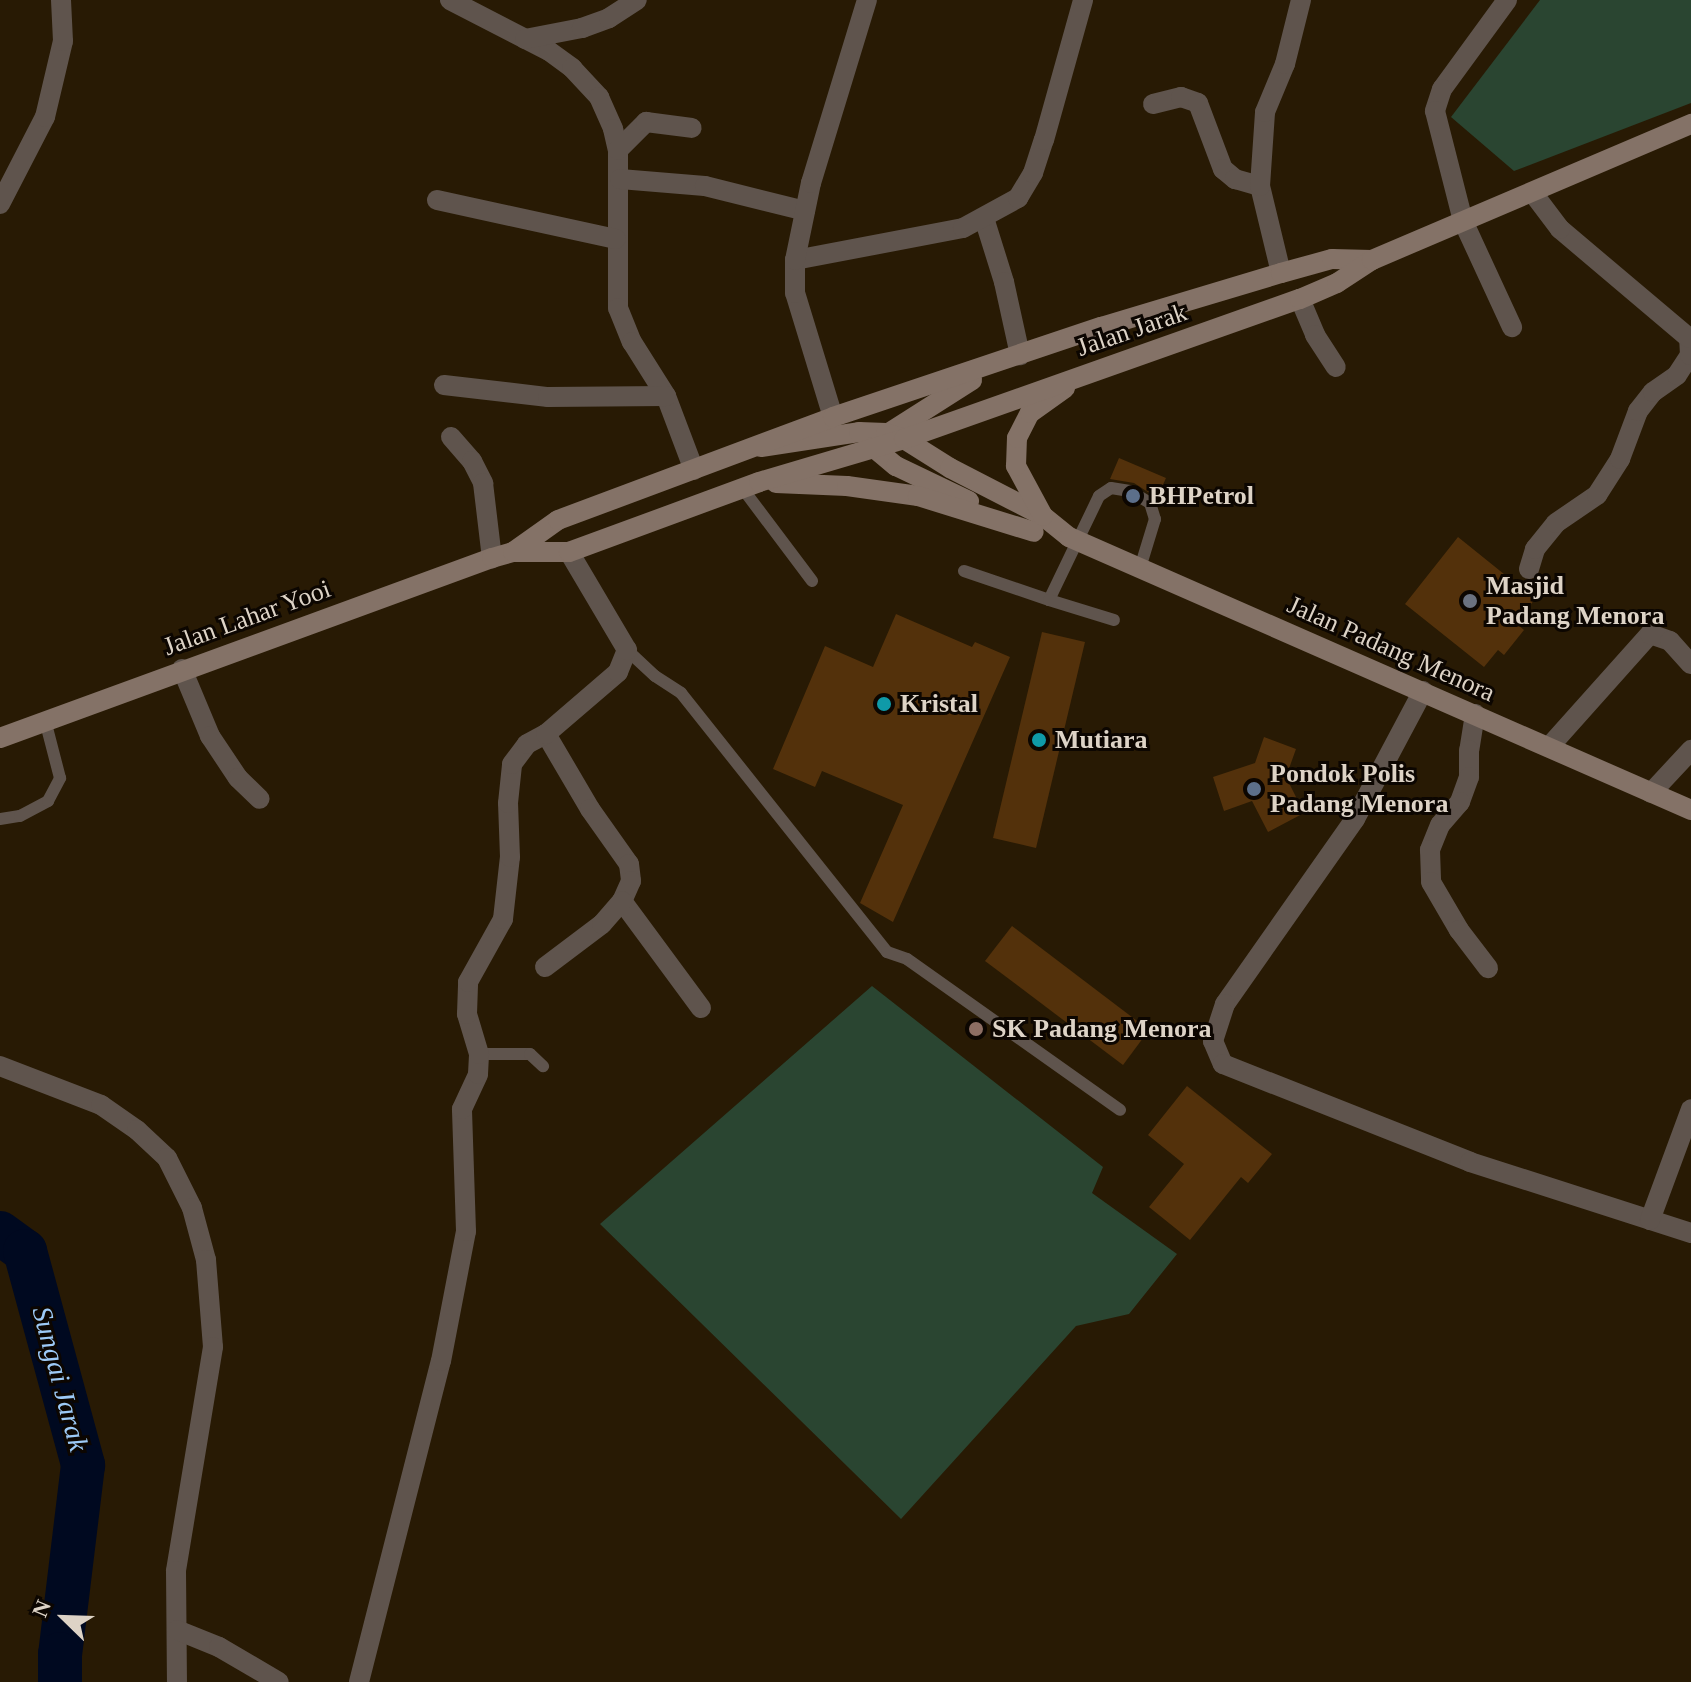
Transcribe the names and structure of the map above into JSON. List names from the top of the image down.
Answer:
{
  "streets": {
    "main road": ["Jalan Jarak", "Jalan Lahar Yooi", "Jalan Padang Menora"]
  },
  "crossings": [
    ["Jalan Jarak", "Jalan Lahar Yooi"],
    ["Jalan Jarak", "Jalan Padang Menora"],
    ["Jalan Lahar Yooi", "Jalan Padang Menora"]
  ],
  "water": ["Sungai Jarak"],
  "places": [
    "BHPetrol",
    "Masjid Padang Menora",
    "Kristal",
    "Mutiara",
    "Pondok Polis Padang Menora",
    "SK Padang Menora"
  ],
  "north": "top left"
}
